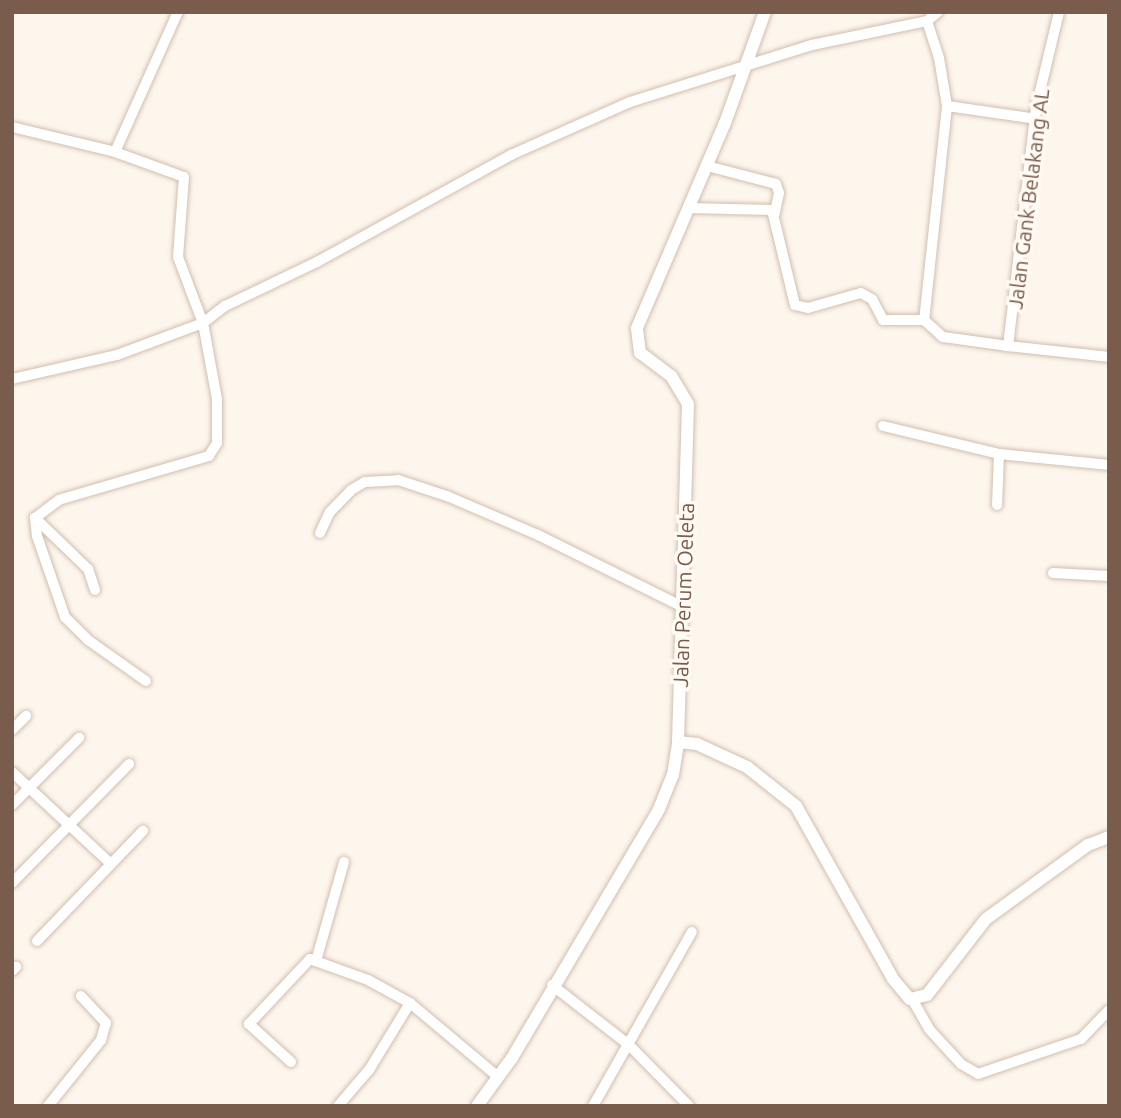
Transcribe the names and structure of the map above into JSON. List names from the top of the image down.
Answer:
{
  "streets": {
    "street": ["Jalan Gank Belakang AL", "Jalan Perum Oeleta"]
  }
}
